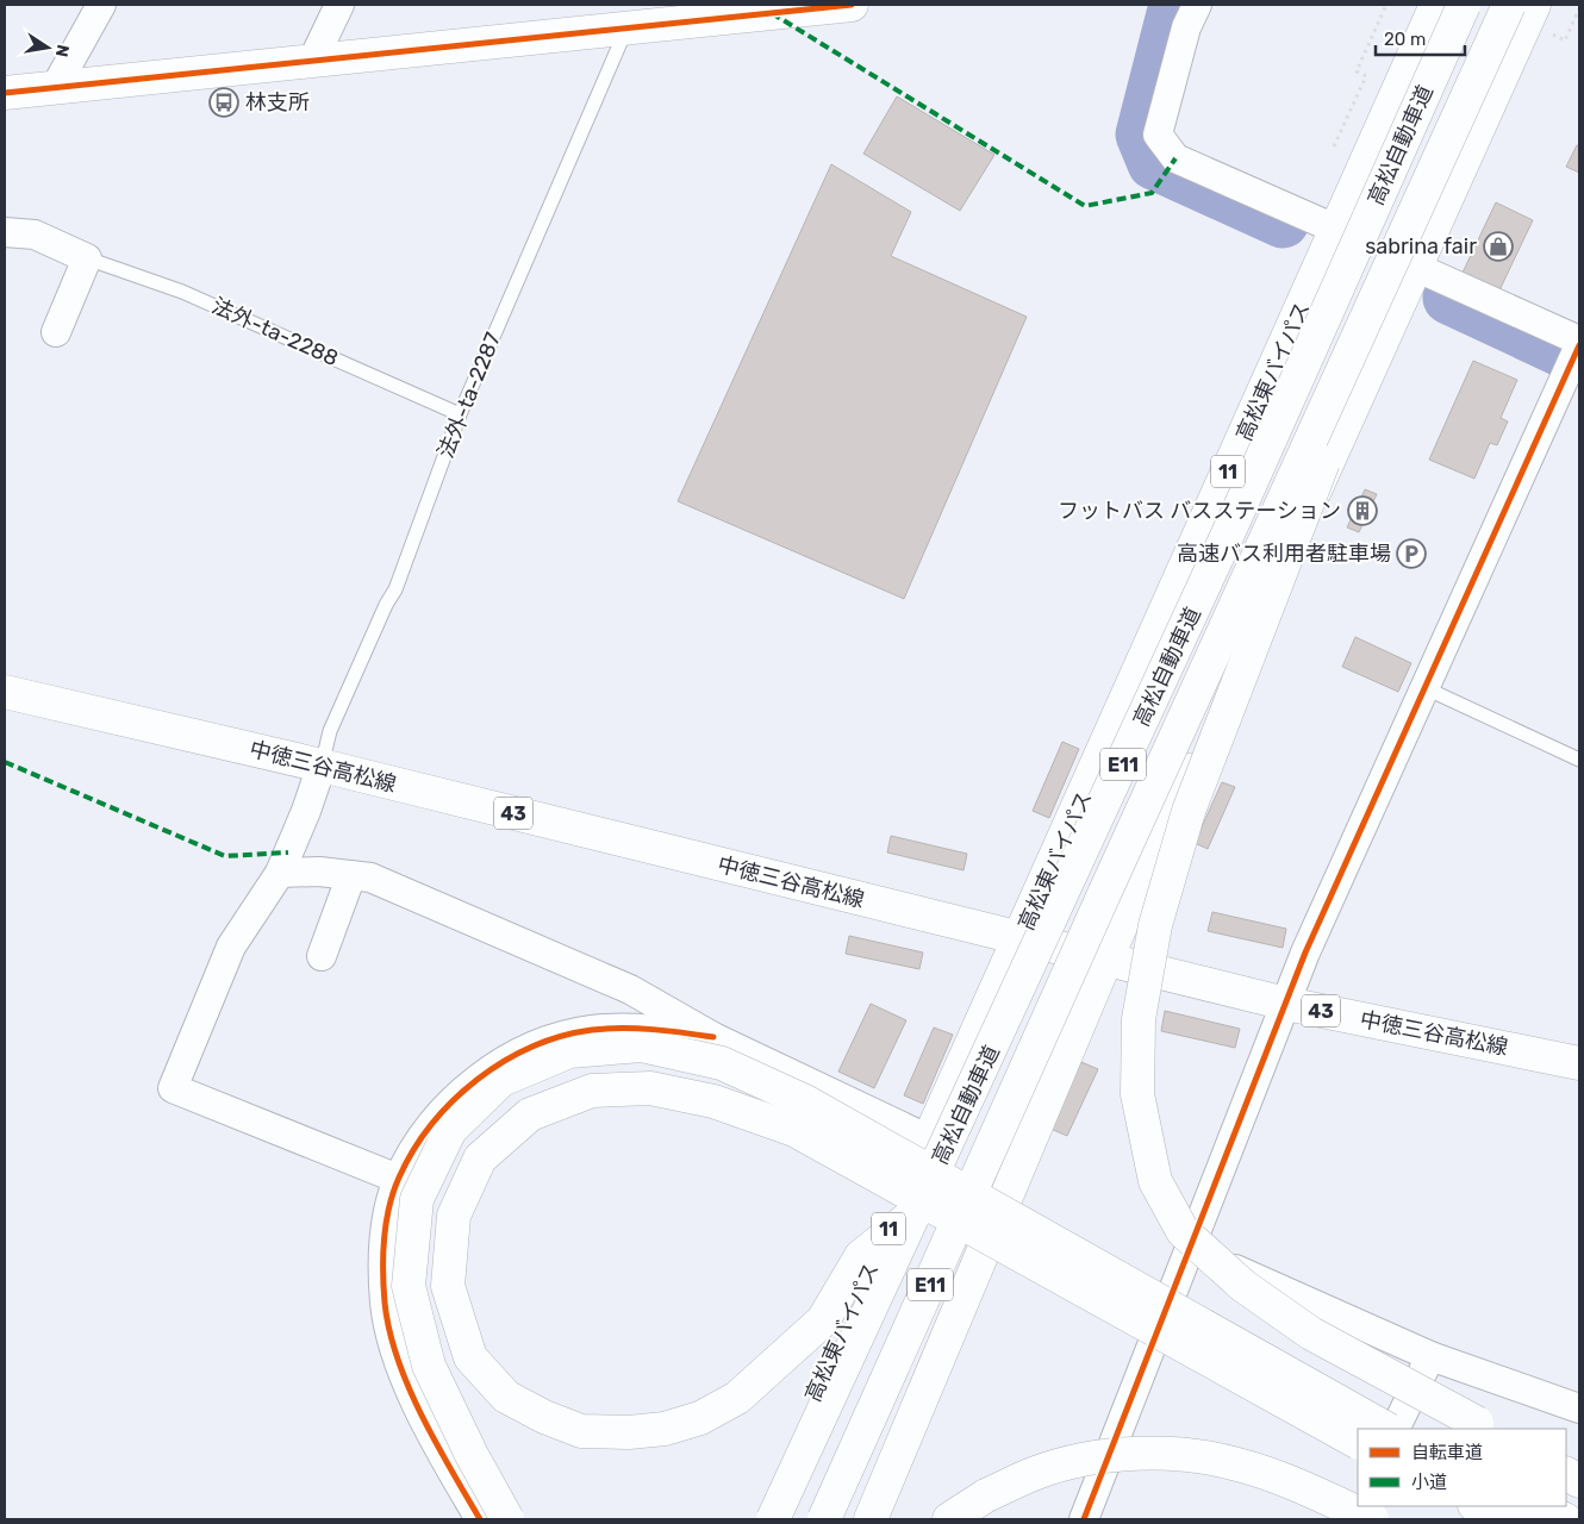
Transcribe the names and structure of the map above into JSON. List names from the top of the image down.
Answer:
{
  "streets": {
    "main road": [
      "高松自動車道",
      "高松東バイパス",
      "11",
      "E11",
      "中徳三谷高松線",
      "43"
    ],
    "lane": ["法外-ta-2288", "法外-ta-2287"]
  },
  "crossings": [
    ["法外-ta-2288", "法外-ta-2287"],
    ["高松東バイパス", "中徳三谷高松線"],
    ["法外-ta-2287", "中徳三谷高松線"]
  ],
  "places": {
    "bus stop": ["林支所"],
    "shop": ["sabrina fair"],
    "building": ["フットバス バスステーション"],
    "parking": ["高速バス利用者駐車場"]
  },
  "legend": ["自転車道", "小道"],
  "scale_bar": "20 m",
  "north": "right"
}
